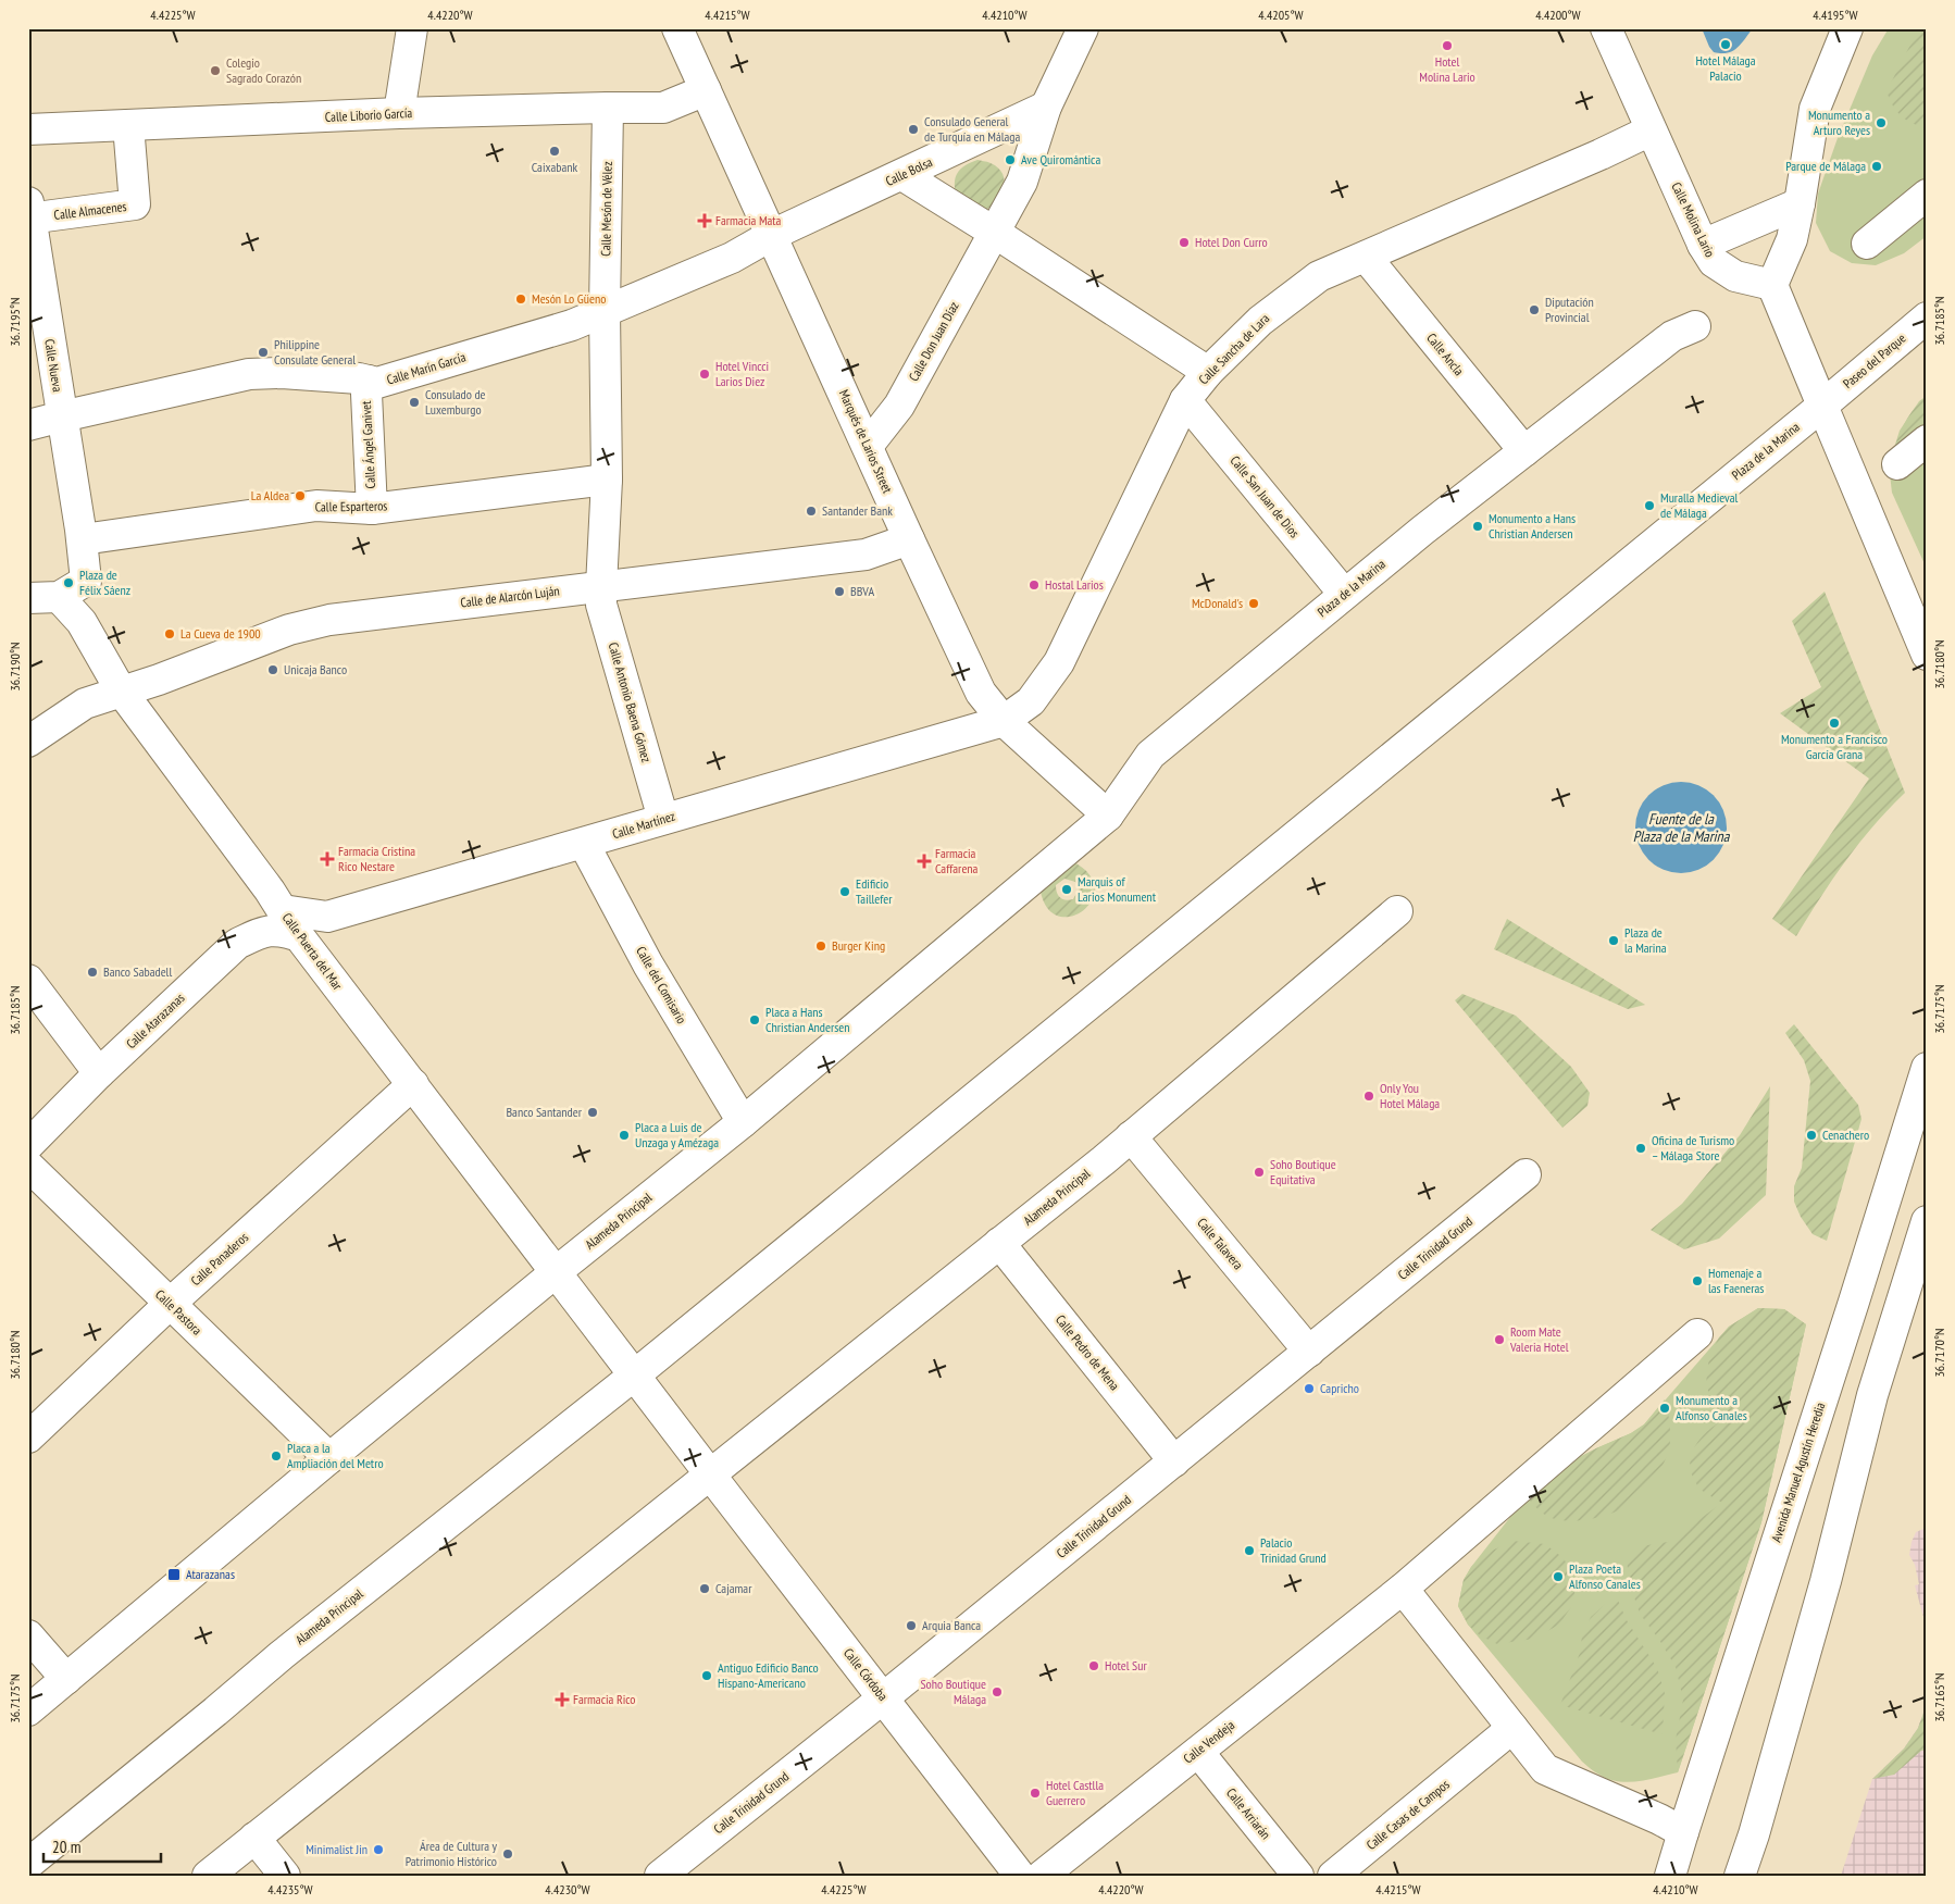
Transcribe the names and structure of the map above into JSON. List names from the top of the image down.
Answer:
{
  "streets": {
    "street": [
      "Calle Liborio García",
      "Calle Bolsa",
      "Calle Mesón de Vélez",
      "Calle Almacenes",
      "Calle Molina Lario",
      "Calle Don Juan Díaz",
      "Calle Sancha de Lara",
      "Calle Ancla",
      "Paseo del Parque",
      "Calle Nueva",
      "Calle Marín García",
      "Marqués de Larios Street",
      "Calle Ángel Ganivet",
      "Plaza de la Marina",
      "Calle San Juan de Dios",
      "Calle Esparteros",
      "Calle de Alarcón Luján",
      "Calle Antonio Baena Gómez",
      "Calle Martínez",
      "Calle Puerta del Mar",
      "Calle del Comisario",
      "Calle Atarazanas",
      "Alameda Principal",
      "Calle Talavera",
      "Calle Trinidad Grund",
      "Calle Panaderos",
      "Calle Pastora",
      "Calle Pedro de Mena",
      "Avenida Manuel Agustín Heredia",
      "Calle Córdoba",
      "Calle Vendeja",
      "Calle Arriarán",
      "Calle Casas de Campos"
    ]
  },
  "crossings": [
    ["Calle Liborio García", "Calle Mesón de Vélez"],
    ["Calle Liborio García", "Calle Almacenes"],
    ["Calle Liborio García", "Marqués de Larios Street"],
    ["Calle Bolsa", "Calle Marín García"],
    ["Calle Bolsa", "Marqués de Larios Street"],
    ["Calle Mesón de Vélez", "Calle Marín García"],
    ["Calle Mesón de Vélez", "Calle Esparteros"],
    ["Calle Mesón de Vélez", "Calle Antonio Baena Gómez"],
    ["Calle Almacenes", "Calle Nueva"],
    ["Calle Molina Lario", "Calle Sancha de Lara"],
    ["Calle Don Juan Díaz", "Marqués de Larios Street"],
    ["Calle Sancha de Lara", "Calle Ancla"],
    ["Calle Sancha de Lara", "Marqués de Larios Street"],
    ["Calle Sancha de Lara", "Calle San Juan de Dios"],
    ["Calle Sancha de Lara", "Calle Martínez"],
    ["Calle Ancla", "Plaza de la Marina"],
    ["Paseo del Parque", "Plaza de la Marina"],
    ["Calle Nueva", "Calle Marín García"],
    ["Calle Nueva", "Calle Esparteros"],
    ["Calle Nueva", "Calle Puerta del Mar"],
    ["Calle Marín García", "Marqués de Larios Street"],
    ["Calle Marín García", "Calle Ángel Ganivet"],
    ["Marqués de Larios Street", "Plaza de la Marina"],
    ["Marqués de Larios Street", "Calle de Alarcón Luján"],
    ["Marqués de Larios Street", "Calle Martínez"],
    ["Marqués de Larios Street", "Alameda Principal"],
    ["Calle Ángel Ganivet", "Calle Esparteros"],
    ["Plaza de la Marina", "Calle San Juan de Dios"],
    ["Plaza de la Marina", "Alameda Principal"],
    ["Calle Esparteros", "Calle Antonio Baena Gómez"],
    ["Calle de Alarcón Luján", "Calle Antonio Baena Gómez"],
    ["Calle de Alarcón Luján", "Calle Puerta del Mar"],
    ["Calle Antonio Baena Gómez", "Calle Martínez"],
    ["Calle Martínez", "Calle Puerta del Mar"],
    ["Calle Martínez", "Calle del Comisario"],
    ["Calle Puerta del Mar", "Calle Atarazanas"],
    ["Calle Puerta del Mar", "Alameda Principal"],
    ["Calle Puerta del Mar", "Calle Panaderos"],
    ["Calle del Comisario", "Alameda Principal"],
    ["Alameda Principal", "Calle Talavera"],
    ["Alameda Principal", "Calle Pastora"],
    ["Alameda Principal", "Calle Pedro de Mena"],
    ["Alameda Principal", "Calle Córdoba"],
    ["Calle Talavera", "Calle Trinidad Grund"],
    ["Calle Trinidad Grund", "Calle Pedro de Mena"],
    ["Calle Trinidad Grund", "Calle Córdoba"],
    ["Calle Panaderos", "Calle Pastora"],
    ["Calle Vendeja", "Calle Arriarán"]
  ],
  "water": ["Fuente de la Plaza de la Marina"],
  "places": {
    "other": [
      "Hotel Málaga Palacio",
      "Hotel Molina Lario",
      "Colegio Sagrado Corazón",
      "Monumento a Arturo Reyes",
      "Consulado General de Turquía en Málaga",
      "Caixabank",
      "Ave Quiromántica",
      "Parque de Málaga",
      "Hotel Don Curro",
      "Mesón Lo Güeno",
      "Diputación Provincial",
      "Philippine Consulate General",
      "Hotel Vincci Larios Diez",
      "Consulado de Luxemburgo",
      "La Aldea",
      "Muralla Medieval de Málaga",
      "Santander Bank",
      "Monumento a Hans Christian Andersen",
      "Plaza de Félix Sáenz",
      "Hostal Larios",
      "BBVA",
      "McDonald's",
      "La Cueva de 1900",
      "Unicaja Banco",
      "Monumento a Francisco García Grana",
      "Marquis of Larios Monument",
      "Edificio Taillefer",
      "Plaza de la Marina",
      "Burger King",
      "Banco Sabadell",
      "Placa a Hans Christian Andersen",
      "Only You Hotel Málaga",
      "Banco Santander",
      "Placa a Luis de Unzaga y Amézaga",
      "Cenachero",
      "Oficina de Turismo – Málaga Store",
      "Soho Boutique Equitativa",
      "Homenaje a las Faeneras",
      "Room Mate Valeria Hotel",
      "Capricho",
      "Monumento a Alfonso Canales",
      "Placa a la Ampliación del Metro",
      "Palacio Trinidad Grund",
      "Plaza Poeta Alfonso Canales",
      "Cajamar",
      "Arquia Banca",
      "Hotel Sur",
      "Antiguo Edificio Banco Hispano-Americano",
      "Soho Boutique Málaga",
      "Hotel Castlla Guerrero",
      "Minimalist Jin",
      "Área de Cultura y Patrimonio Histórico"
    ],
    "health": [
      "Farmacia Mata",
      "Farmacia Cristina Rico Nestare",
      "Farmacia Caffarena",
      "Farmacia Rico"
    ],
    "transit": ["Atarazanas"]
  },
  "scale_bar": "20 m",
  "coordinates": [
    "4.4225°W",
    "4.4220°W",
    "4.4215°W",
    "4.4210°W",
    "4.4205°W",
    "4.4200°W",
    "4.4195°W",
    "36.7185°N",
    "36.7195°N",
    "36.7180°N",
    "36.7190°N",
    "36.7175°N",
    "36.7170°N",
    "36.7165°N",
    "4.4235°W",
    "4.4230°W"
  ]
}
